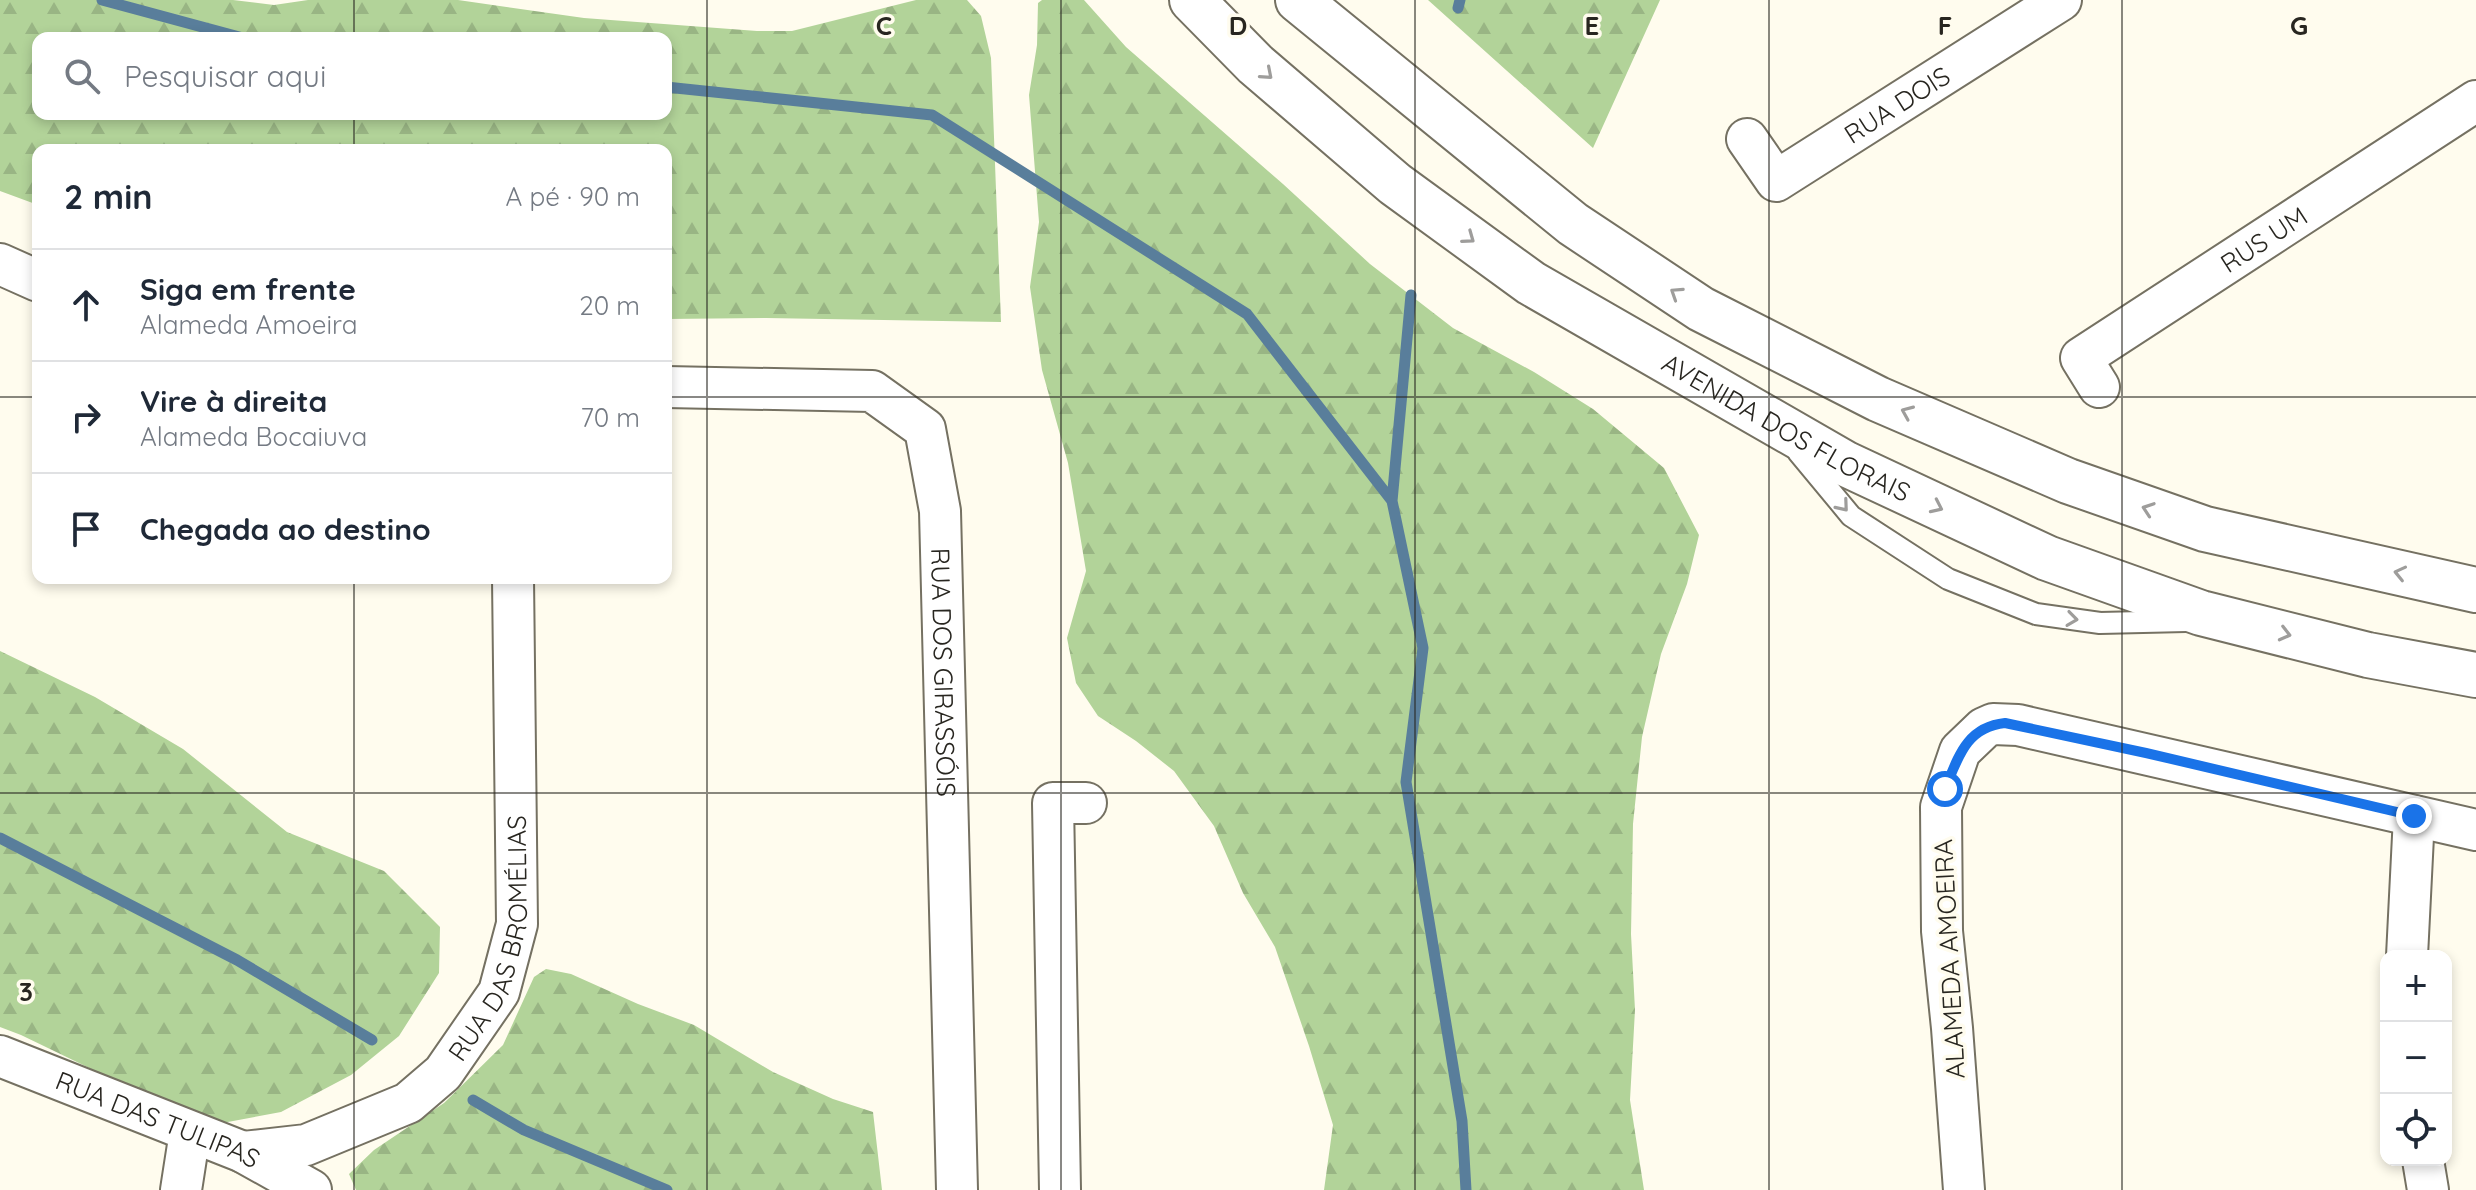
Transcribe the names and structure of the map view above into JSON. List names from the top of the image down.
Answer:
{
  "streets": {
    "street": [
      "RUA DOIS",
      "RUS UM",
      "AVENIDA DOS FLORAIS",
      "RUA DOS GIRASSÓIS",
      "RUA DAS BROMÉLIAS",
      "ALAMEDA AMOEIRA",
      "RUA DAS TULIPAS"
    ]
  },
  "crossings": [
    ["RUA DAS BROMÉLIAS", "RUA DAS TULIPAS"]
  ],
  "page": {
    "search": "Pesquisar aqui",
    "heading": ["2 min", "A pé · 90 m"],
    "list": [
      ["Siga em frente", "Alameda Amoeira", "20 m"],
      ["Vire à direita", "Alameda Bocaiuva", "70 m"],
      "Chegada ao destino"
    ],
    "map_buttons": ["+", "−"]
  },
  "grid": {
    "columns": [
      "C",
      "D",
      "E",
      "F",
      "G"
    ],
    "rows": ["3"]
  }
}
